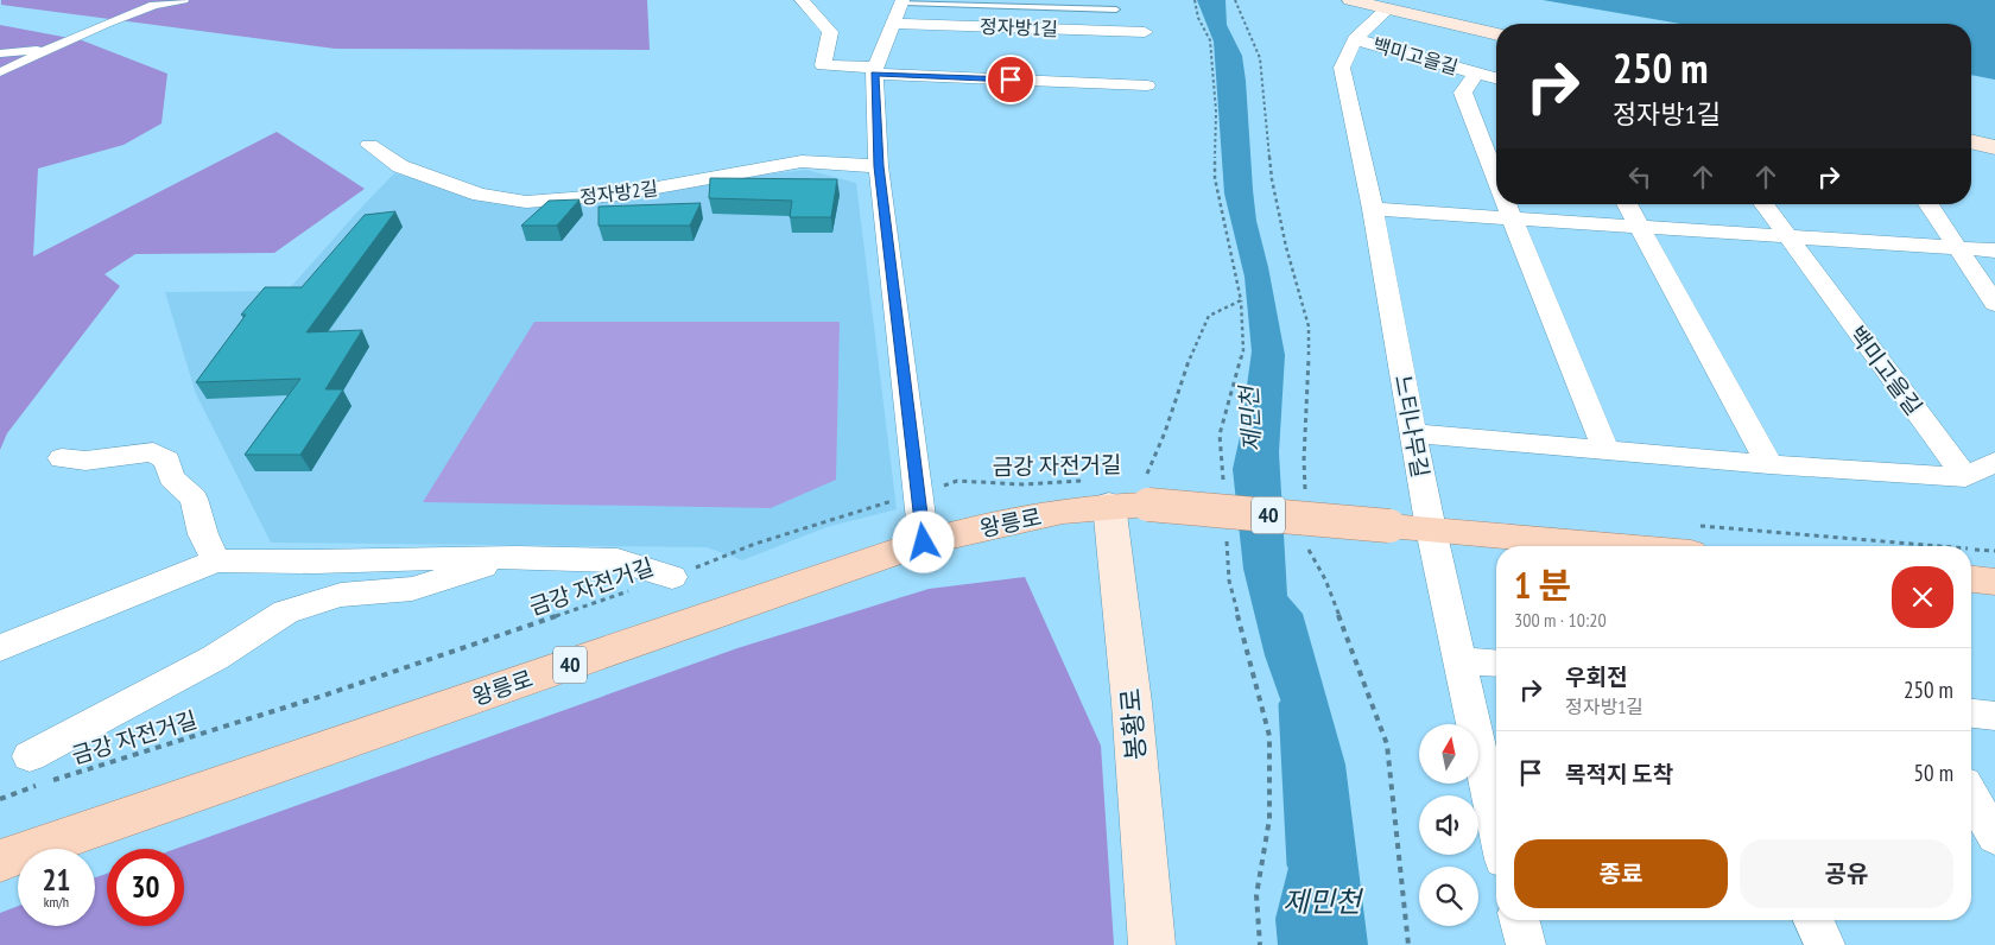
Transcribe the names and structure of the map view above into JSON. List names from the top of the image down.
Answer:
{
  "streets": {
    "main road": ["40", "왕릉로", "봉황로"],
    "street": [
      "정자방1길",
      "백미고을길",
      "정자방2길",
      "느티나무길"
    ],
    "path": ["금강 자전거길"]
  },
  "crossings": [
    ["백미고을길", "느티나무길"],
    ["느티나무길", "40"],
    ["금강 자전거길", "왕릉로"],
    ["금강 자전거길", "봉황로"],
    ["40", "왕릉로"],
    ["왕릉로", "봉황로"]
  ],
  "water": ["제민천"],
  "north": "top",
  "page": {
    "turn": ["250 m", "정자방1길"],
    "heading": ["1 분", "300 m · 10:20"],
    "list": [
      {
        "name": "우회전",
        "note": "정자방1길",
        "value": "250 m"
      },
      {
        "name": "목적지 도착",
        "value": "50 m"
      }
    ],
    "buttons": ["종료", "공유"],
    "speed": "21 km/h",
    "limit": "30"
  }
}
